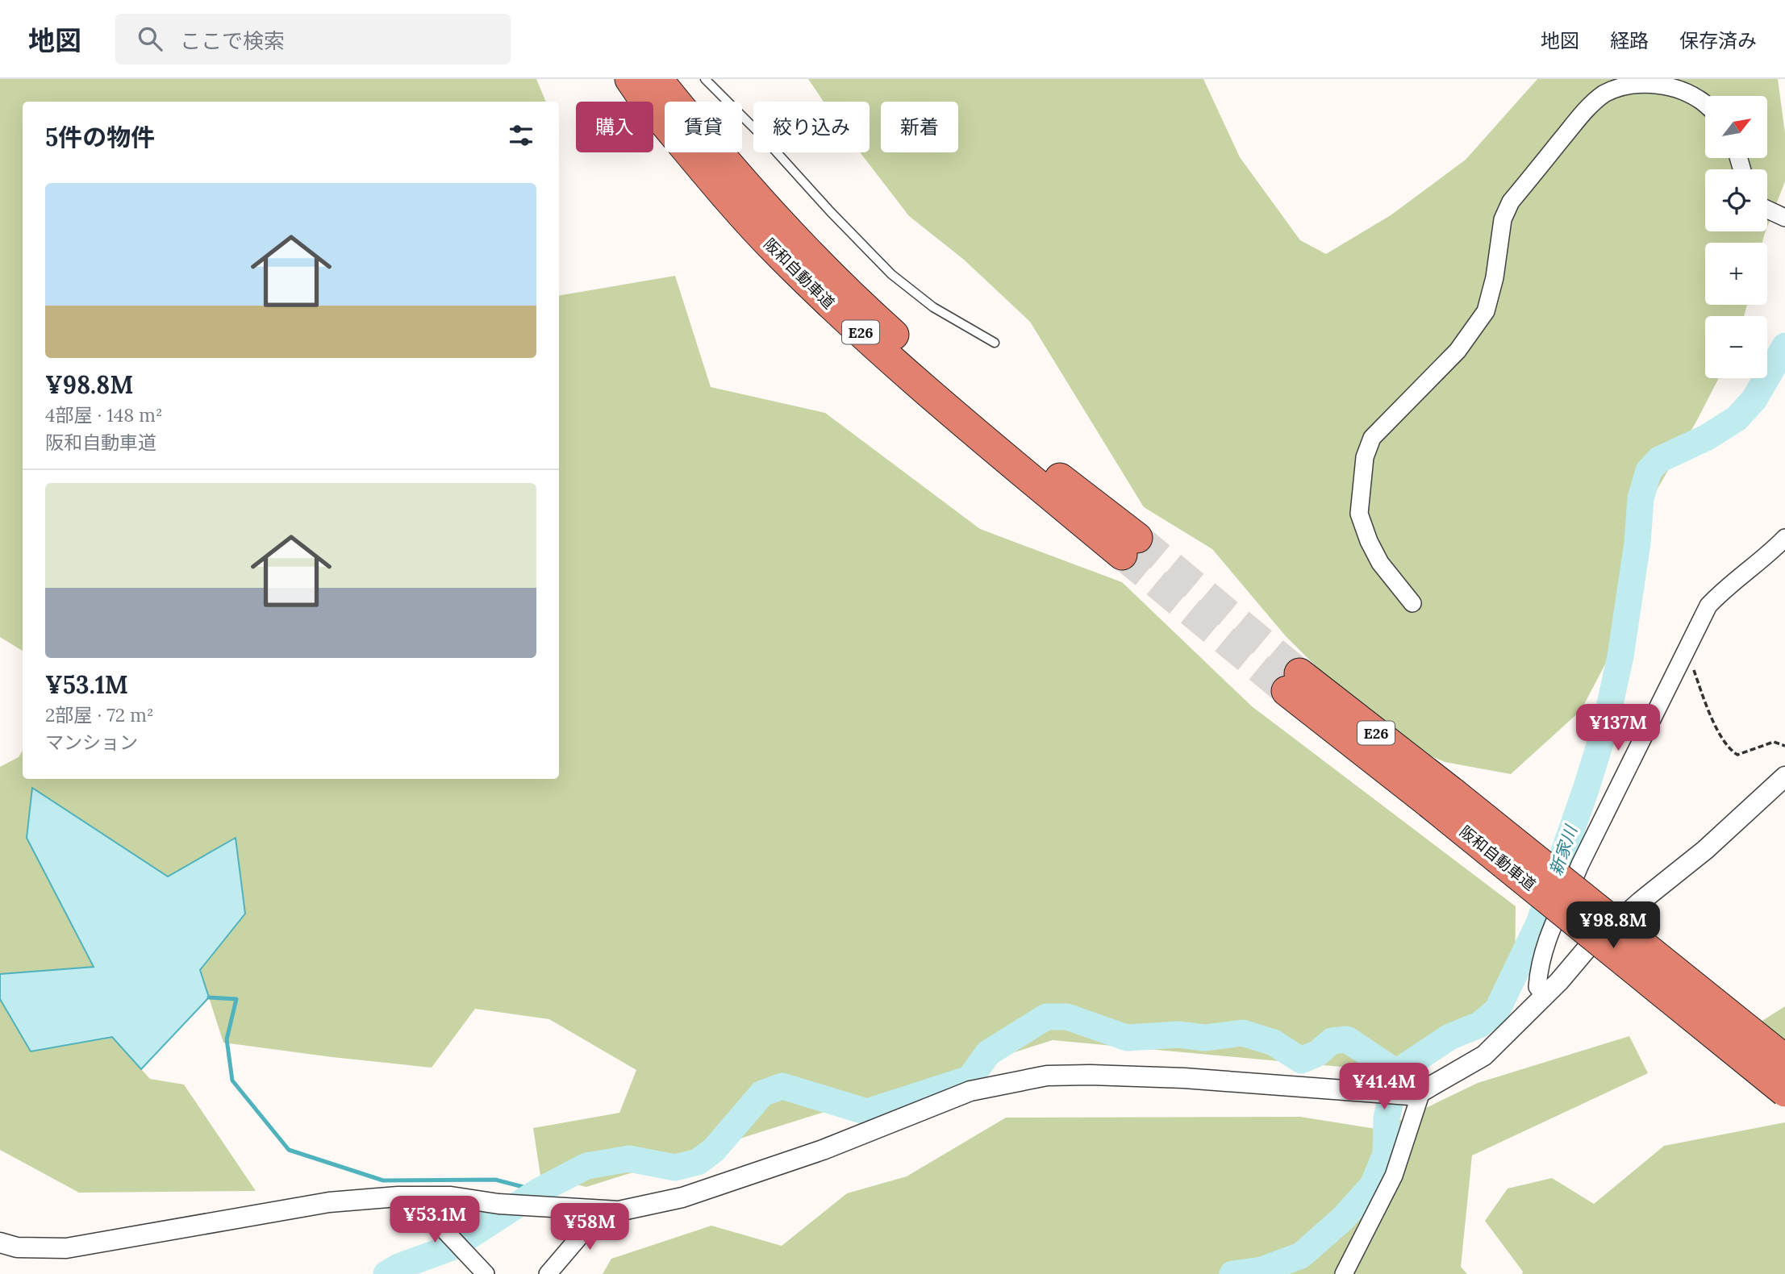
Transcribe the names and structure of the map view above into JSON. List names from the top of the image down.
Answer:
{
  "streets": {
    "highway": ["阪和自動車道", "E26"]
  },
  "water": ["新家川"],
  "north": "top right",
  "page": {
    "header": "地図",
    "search": "ここで検索",
    "nav": ["地図", "経路", "保存済み"],
    "map_buttons": ["+", "−"],
    "chip": [
      "購入",
      "賃貸",
      "絞り込み",
      "新着"
    ],
    "heading": "5件の物件",
    "list": [
      {
        "name": "¥98.8M",
        "note": "4部屋 · 148 m² · 阪和自動車道"
      },
      {
        "name": "¥53.1M",
        "note": "2部屋 · 72 m² · マンション"
      }
    ],
    "price": [
      "¥137M",
      "¥98.8M",
      "¥41.4M",
      "¥53.1M",
      "¥58M"
    ]
  }
}
